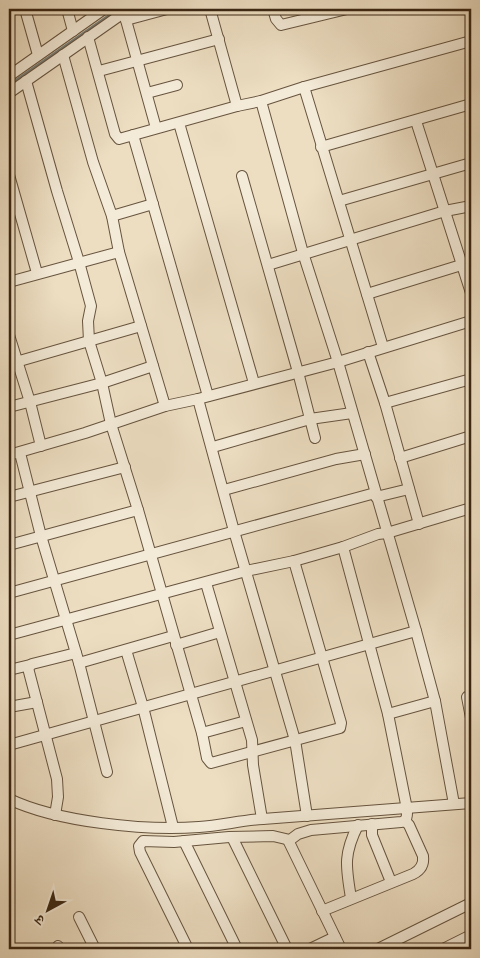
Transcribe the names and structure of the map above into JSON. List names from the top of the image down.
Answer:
{
  "north": "bottom left"
}
